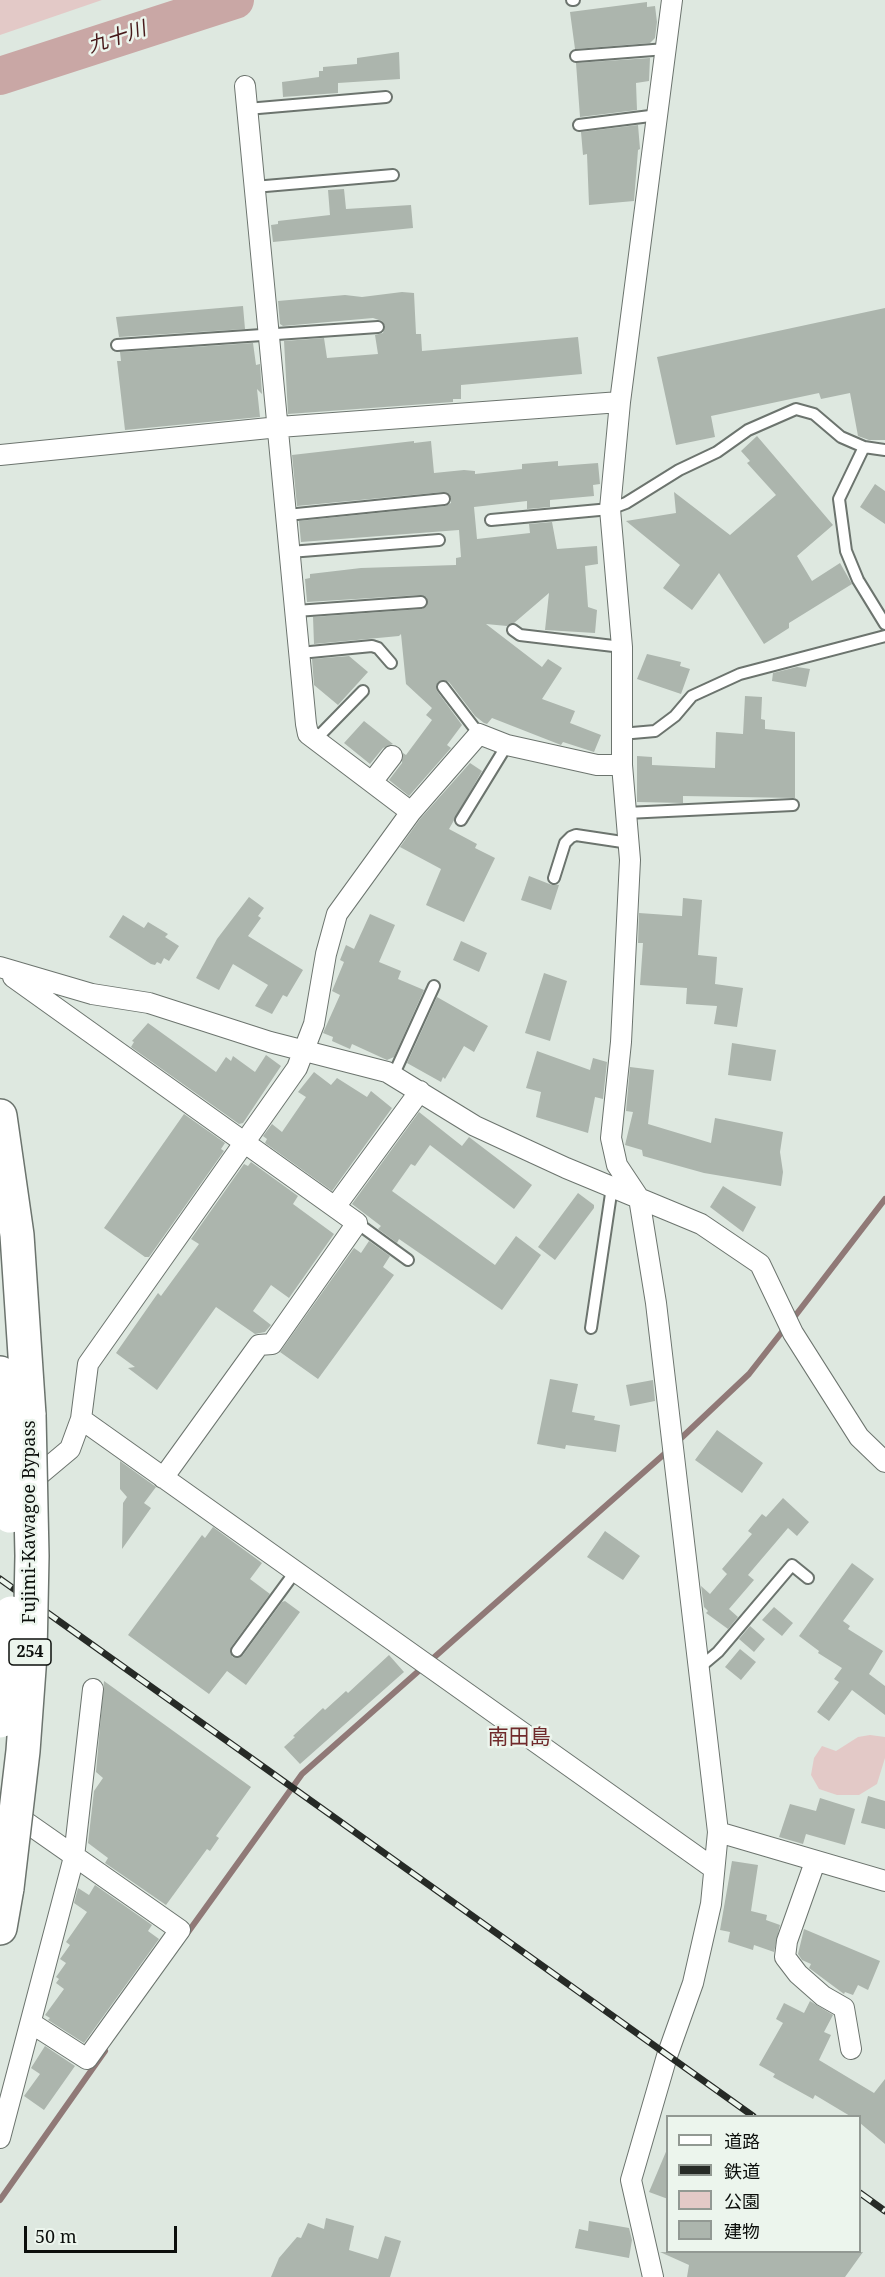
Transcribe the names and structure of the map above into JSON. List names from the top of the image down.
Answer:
{
  "streets": {
    "highway": ["Fujimi-Kawagoe Bypass", "254"]
  },
  "districts": ["南田島"],
  "water": ["九十川"],
  "legend": [
    "道路",
    "鉄道",
    "公園",
    "建物"
  ],
  "scale_bar": "50 m"
}
